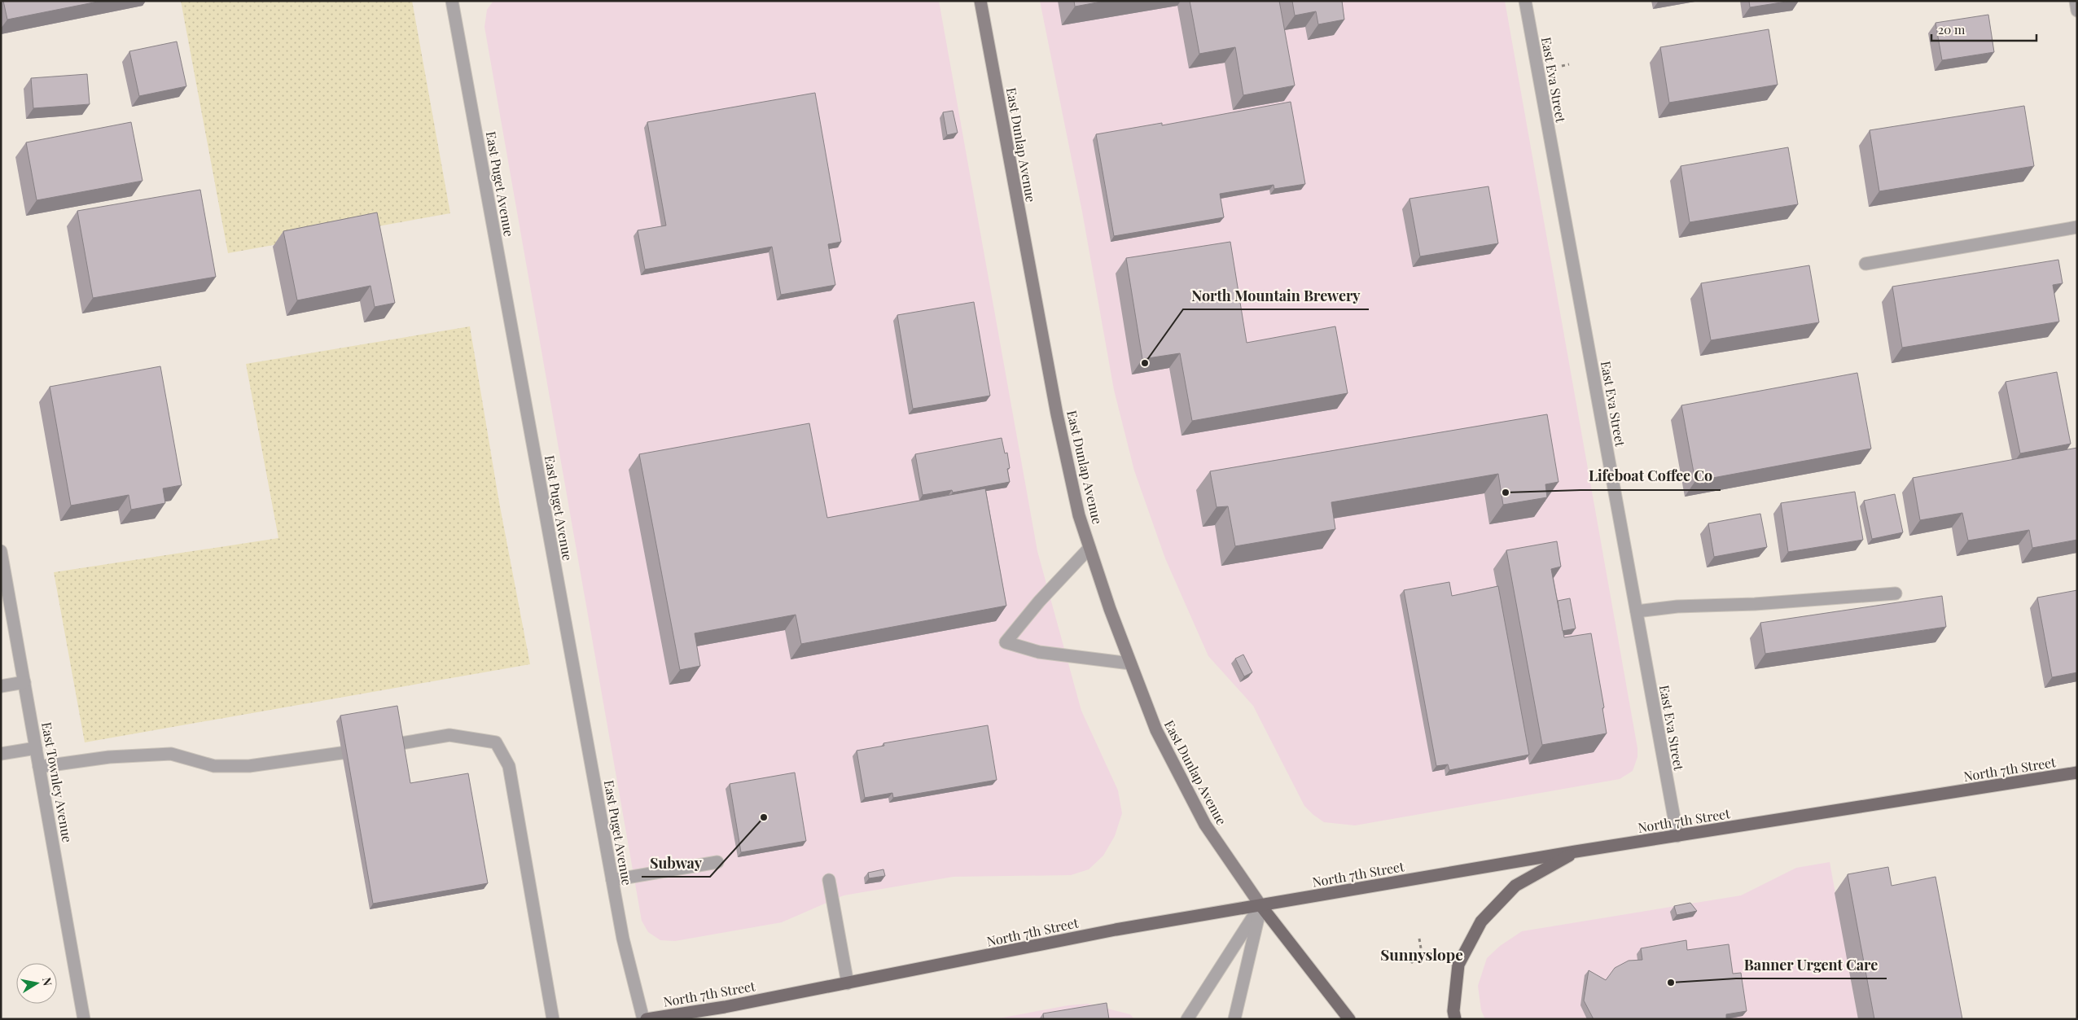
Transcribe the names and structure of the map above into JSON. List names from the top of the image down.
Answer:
{
  "streets": {
    "main road": ["East Dunlap Avenue", "North 7th Street"],
    "street": ["East Eva Street", "East Puget Avenue", "East Townley Avenue"]
  },
  "crossings": [
    ["East Eva Street", "North 7th Street"],
    ["East Dunlap Avenue", "North 7th Street"]
  ],
  "districts": ["Sunnyslope"],
  "places": [
    "North Mountain Brewery",
    "Lifeboat Coffee Co",
    "Subway",
    "Banner Urgent Care"
  ],
  "scale_bar": "20 m",
  "north": "right"
}
